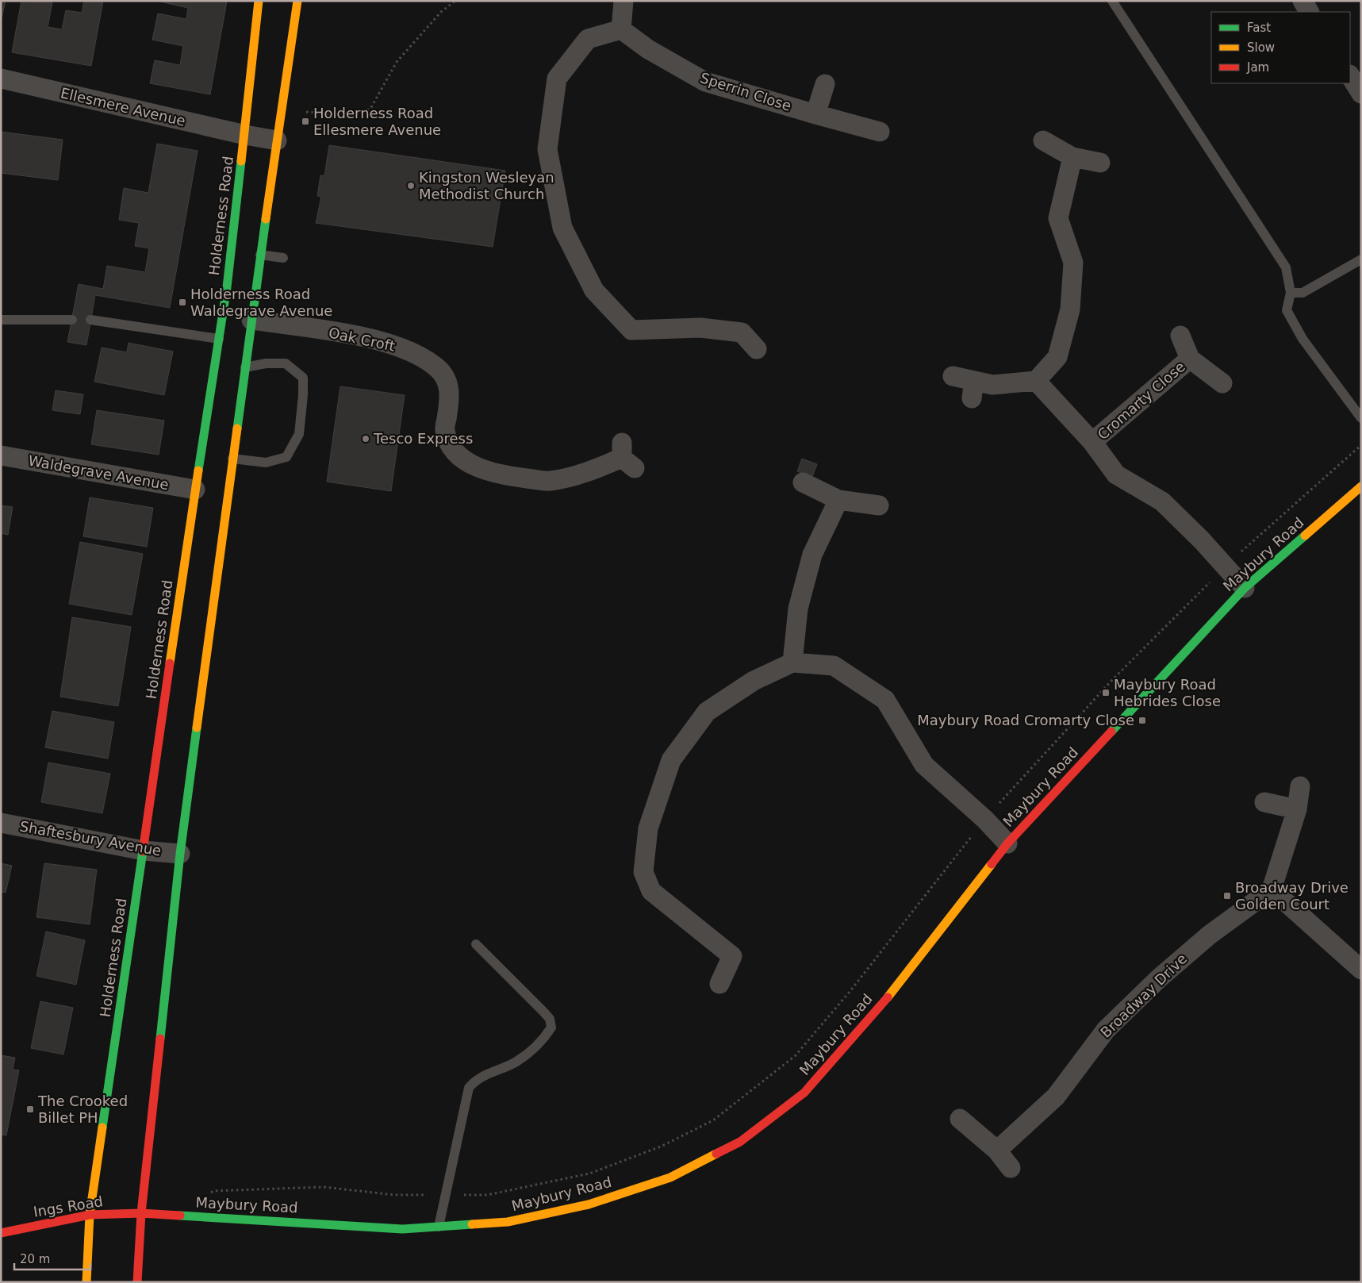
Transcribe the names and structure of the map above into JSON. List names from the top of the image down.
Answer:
{
  "streets": {
    "main road": ["Holderness Road", "Maybury Road", "Ings Road"],
    "street": [
      "Sperrin Close",
      "Ellesmere Avenue",
      "Oak Croft",
      "Cromarty Close",
      "Waldegrave Avenue",
      "Shaftesbury Avenue",
      "Broadway Drive"
    ]
  },
  "crossings": [
    ["Ellesmere Avenue", "Holderness Road"],
    ["Holderness Road", "Waldegrave Avenue"],
    ["Holderness Road", "Shaftesbury Avenue"],
    ["Holderness Road", "Ings Road"],
    ["Cromarty Close", "Maybury Road"],
    ["Maybury Road", "Ings Road"]
  ],
  "places": {
    "transit": [
      "Holderness Road Ellesmere Avenue",
      "Holderness Road Waldegrave Avenue",
      "Maybury Road Hebrides Close",
      "Maybury Road Cromarty Close",
      "Broadway Drive Golden Court",
      "The Crooked Billet PH"
    ],
    "other": ["Kingston Wesleyan Methodist Church", "Tesco Express"]
  },
  "legend": ["Fast", "Slow", "Jam"],
  "scale_bar": "20 m"
}
